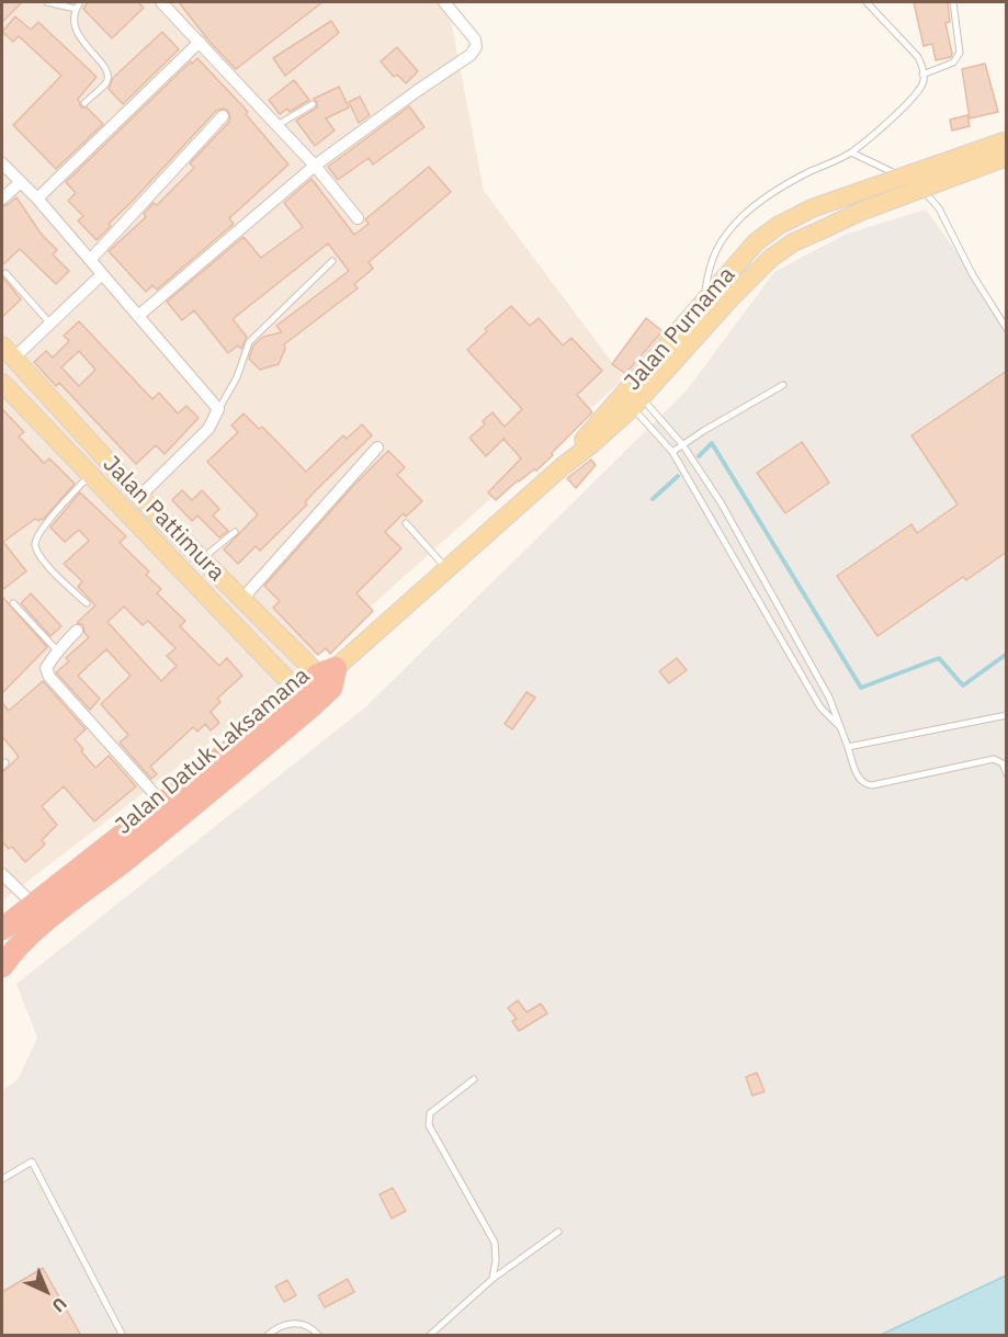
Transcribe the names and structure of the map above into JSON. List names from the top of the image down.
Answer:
{
  "streets": {
    "highway": ["Jalan Datuk Laksamana"],
    "main road": ["Jalan Purnama", "Jalan Pattimura"]
  },
  "crossings": [
    ["Jalan Purnama", "Jalan Pattimura"],
    ["Jalan Purnama", "Jalan Datuk Laksamana"],
    ["Jalan Pattimura", "Jalan Datuk Laksamana"]
  ],
  "north": "bottom right"
}
